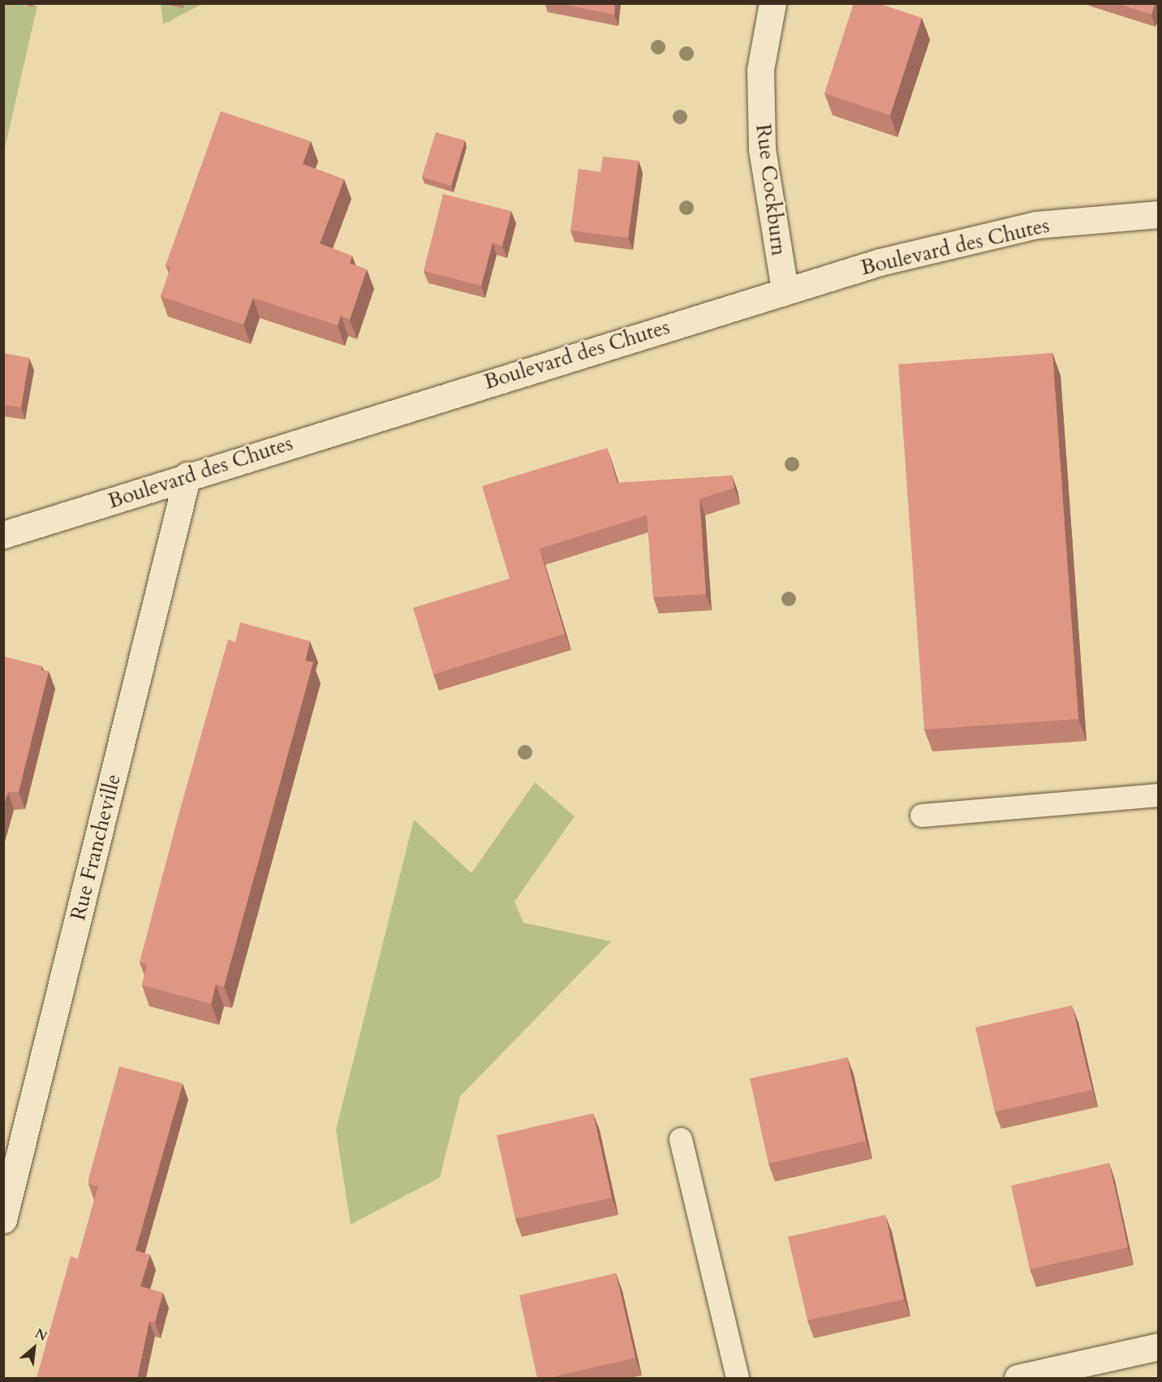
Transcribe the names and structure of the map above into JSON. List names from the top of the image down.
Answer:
{
  "streets": {
    "street": ["Rue Cockburn", "Boulevard des Chutes", "Rue Francheville"]
  },
  "crossings": [
    ["Rue Cockburn", "Boulevard des Chutes"],
    ["Boulevard des Chutes", "Rue Francheville"]
  ],
  "north": "top right"
}
